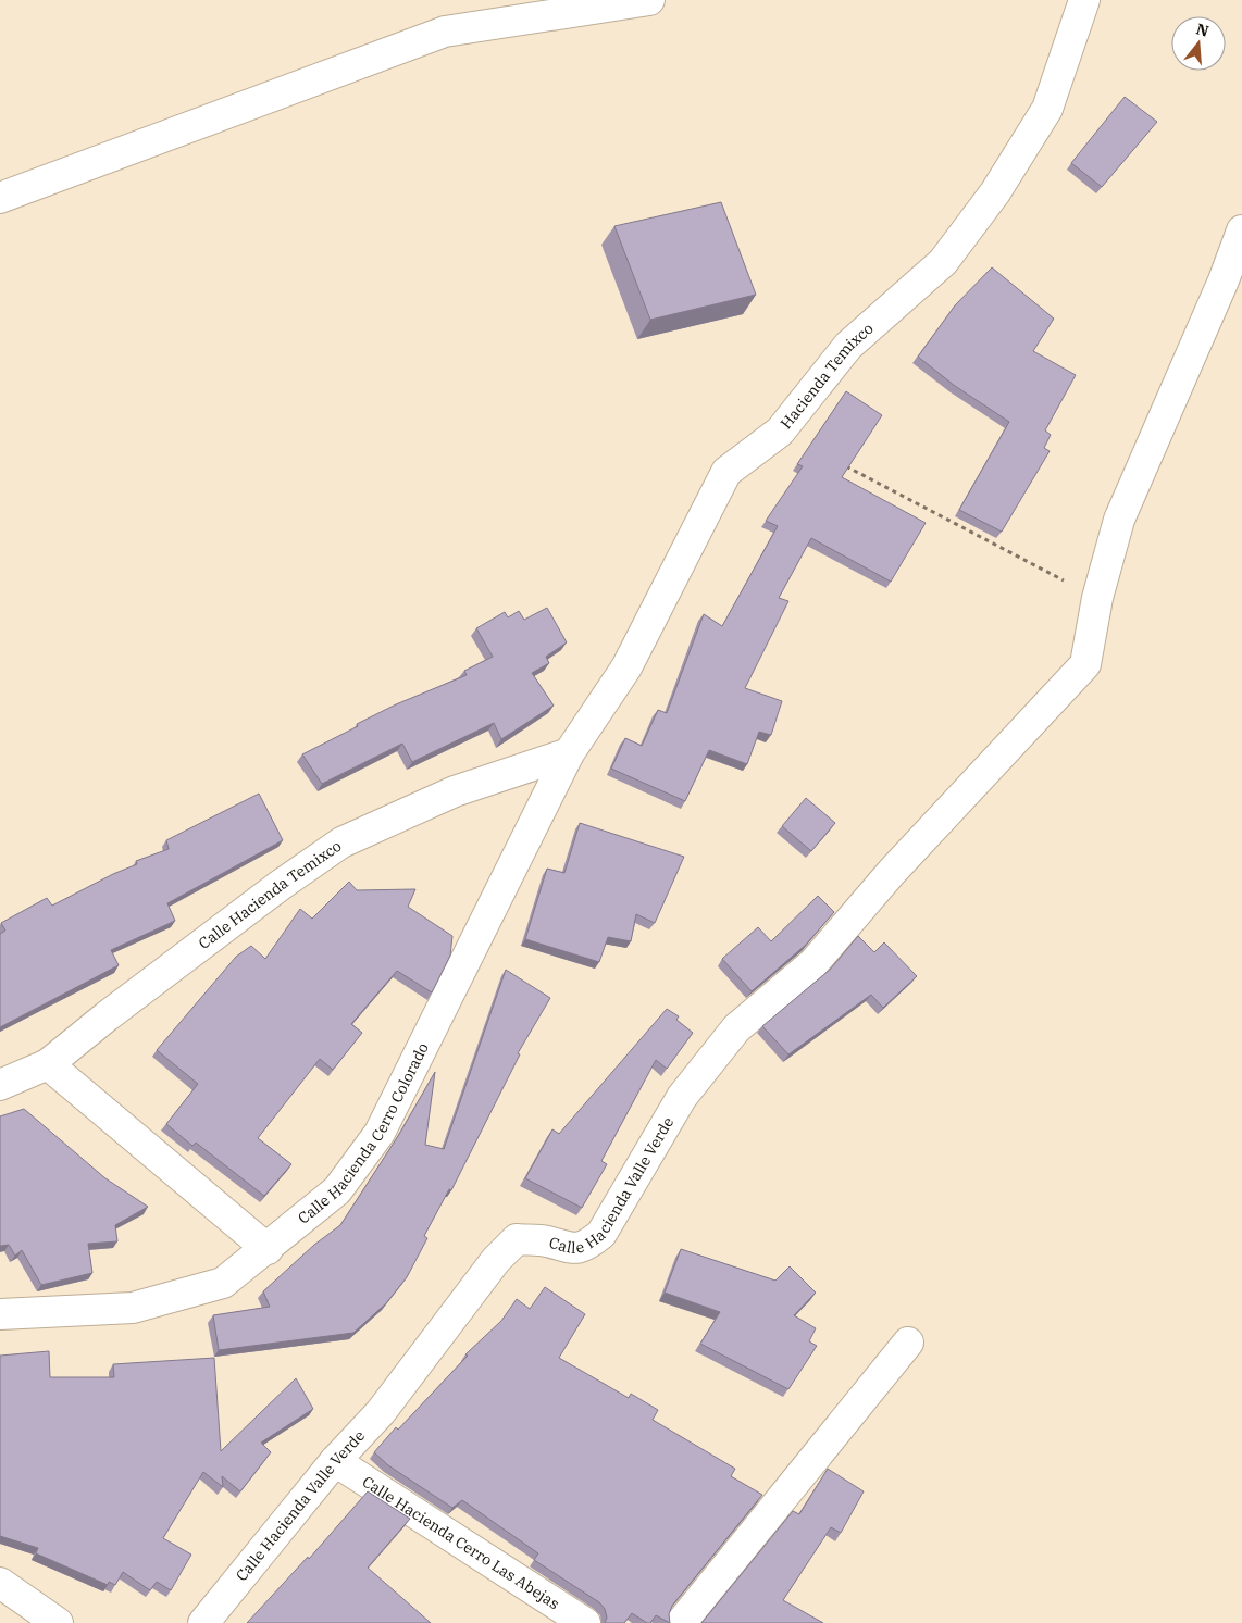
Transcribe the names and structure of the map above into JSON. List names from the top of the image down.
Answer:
{
  "streets": {
    "street": [
      "Hacienda Temixco",
      "Calle Hacienda Temixco",
      "Calle Hacienda Cerro Colorado",
      "Calle Hacienda Valle Verde",
      "Calle Hacienda Cerro Las Abejas"
    ]
  },
  "crossings": [
    ["Hacienda Temixco", "Calle Hacienda Temixco"],
    ["Hacienda Temixco", "Calle Hacienda Cerro Colorado"],
    ["Calle Hacienda Temixco", "Calle Hacienda Cerro Colorado"],
    ["Calle Hacienda Valle Verde", "Calle Hacienda Cerro Las Abejas"]
  ],
  "north": "top"
}
